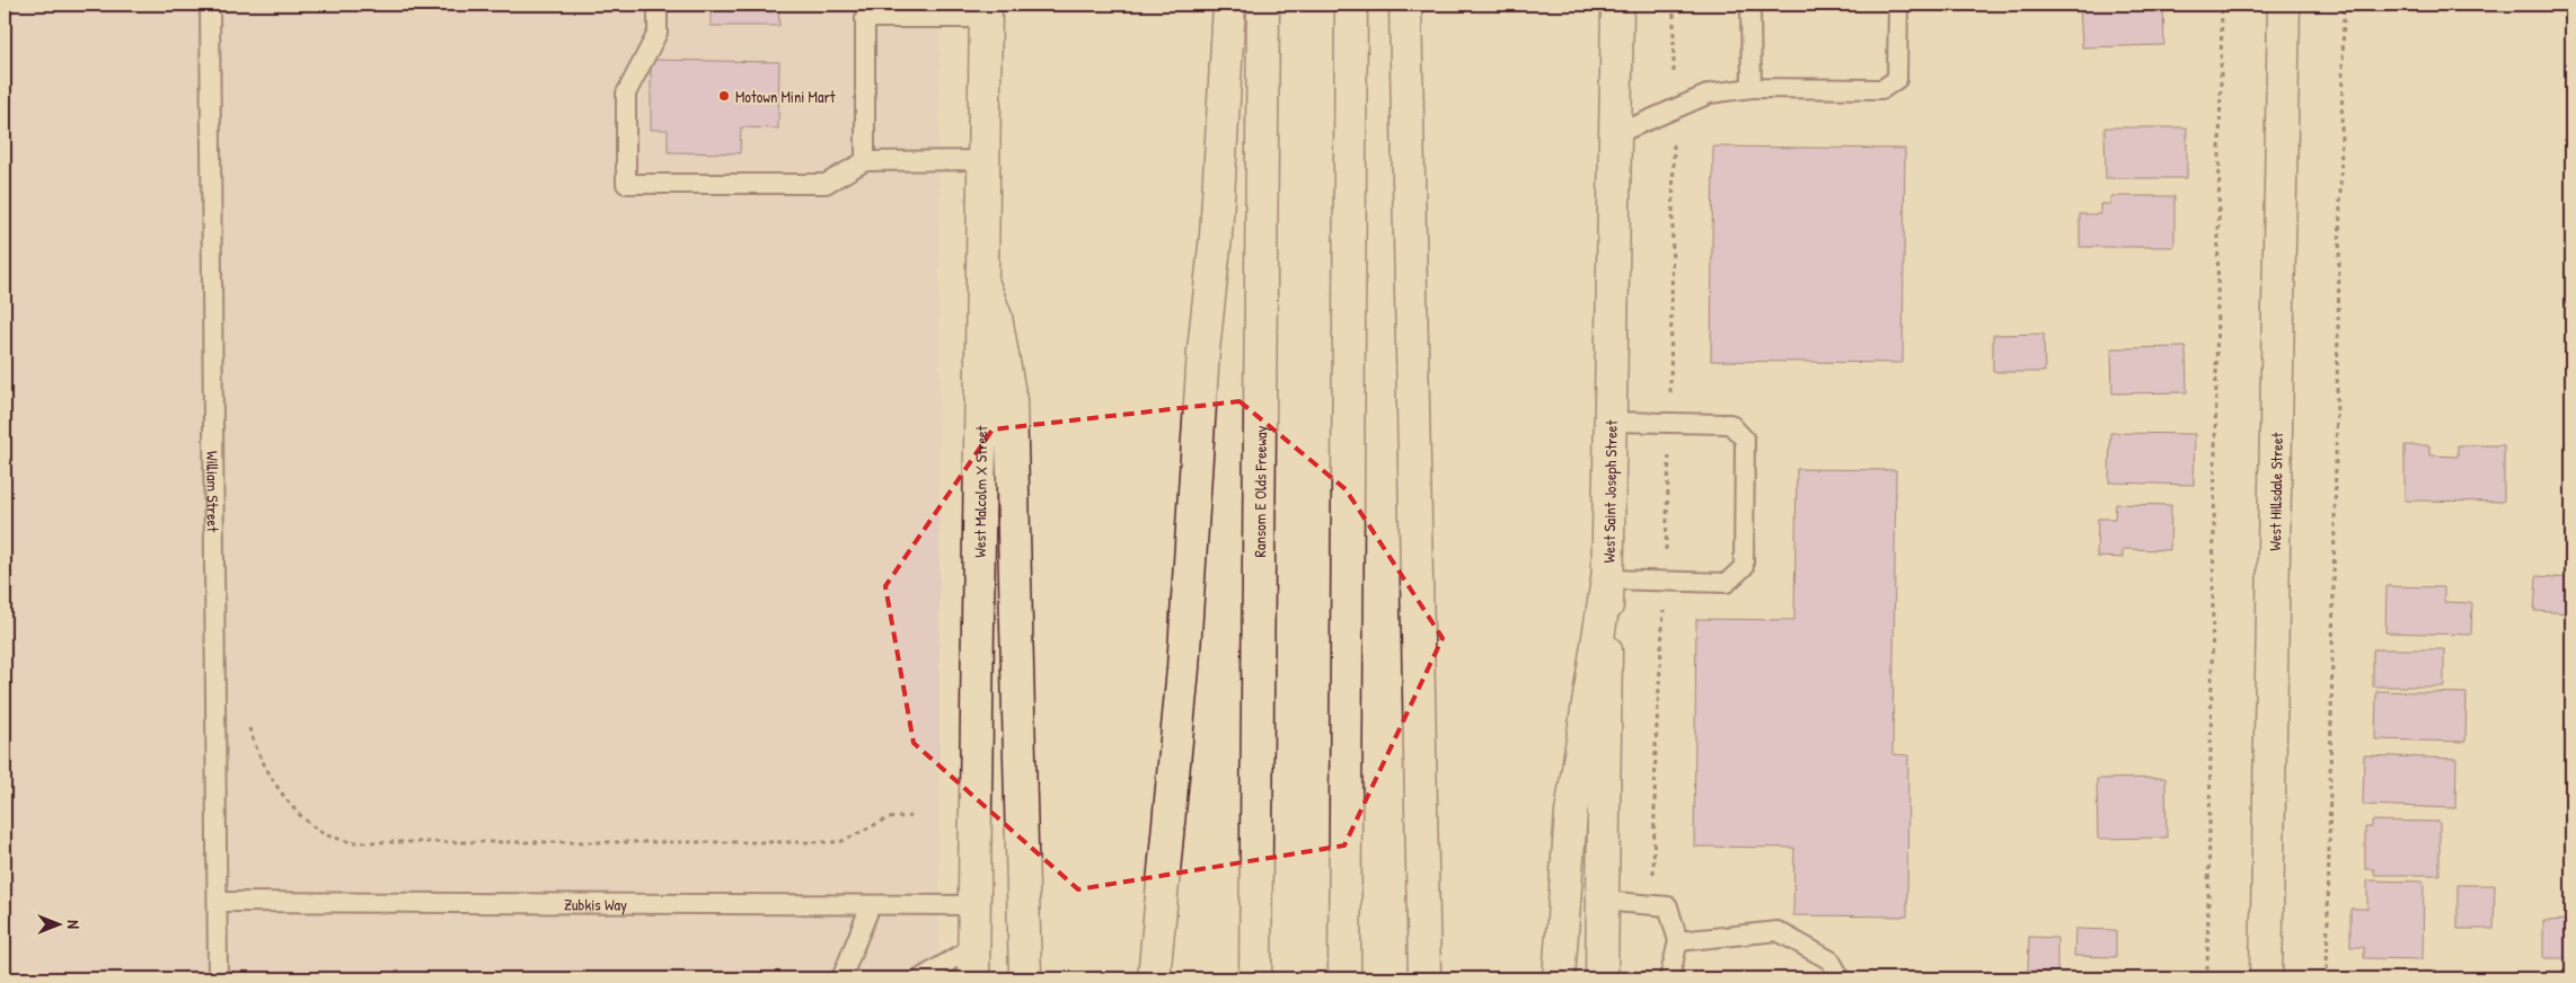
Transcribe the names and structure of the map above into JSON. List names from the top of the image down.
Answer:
{
  "streets": {
    "main road": [
      "West Malcolm X Street",
      "Ransom E Olds Freeway",
      "West Saint Joseph Street",
      "West Hillsdale Street"
    ],
    "lane": ["William Street", "Zubkis Way"]
  },
  "crossings": [
    ["William Street", "Zubkis Way"],
    ["West Malcolm X Street", "Zubkis Way"]
  ],
  "places": ["Motown Mini Mart"],
  "north": "right"
}
